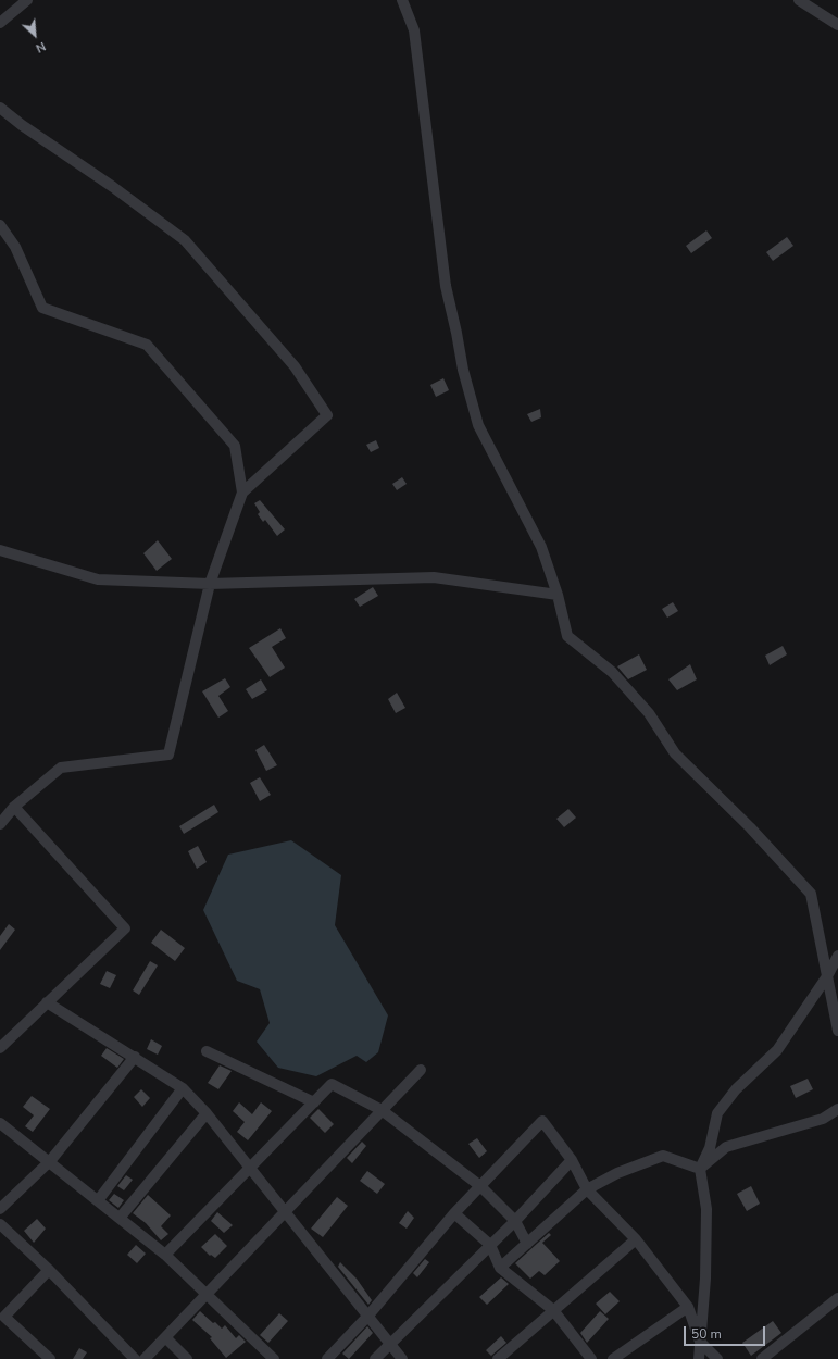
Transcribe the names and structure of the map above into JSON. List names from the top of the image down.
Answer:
{
  "scale_bar": "50 m",
  "north": "bottom right"
}
